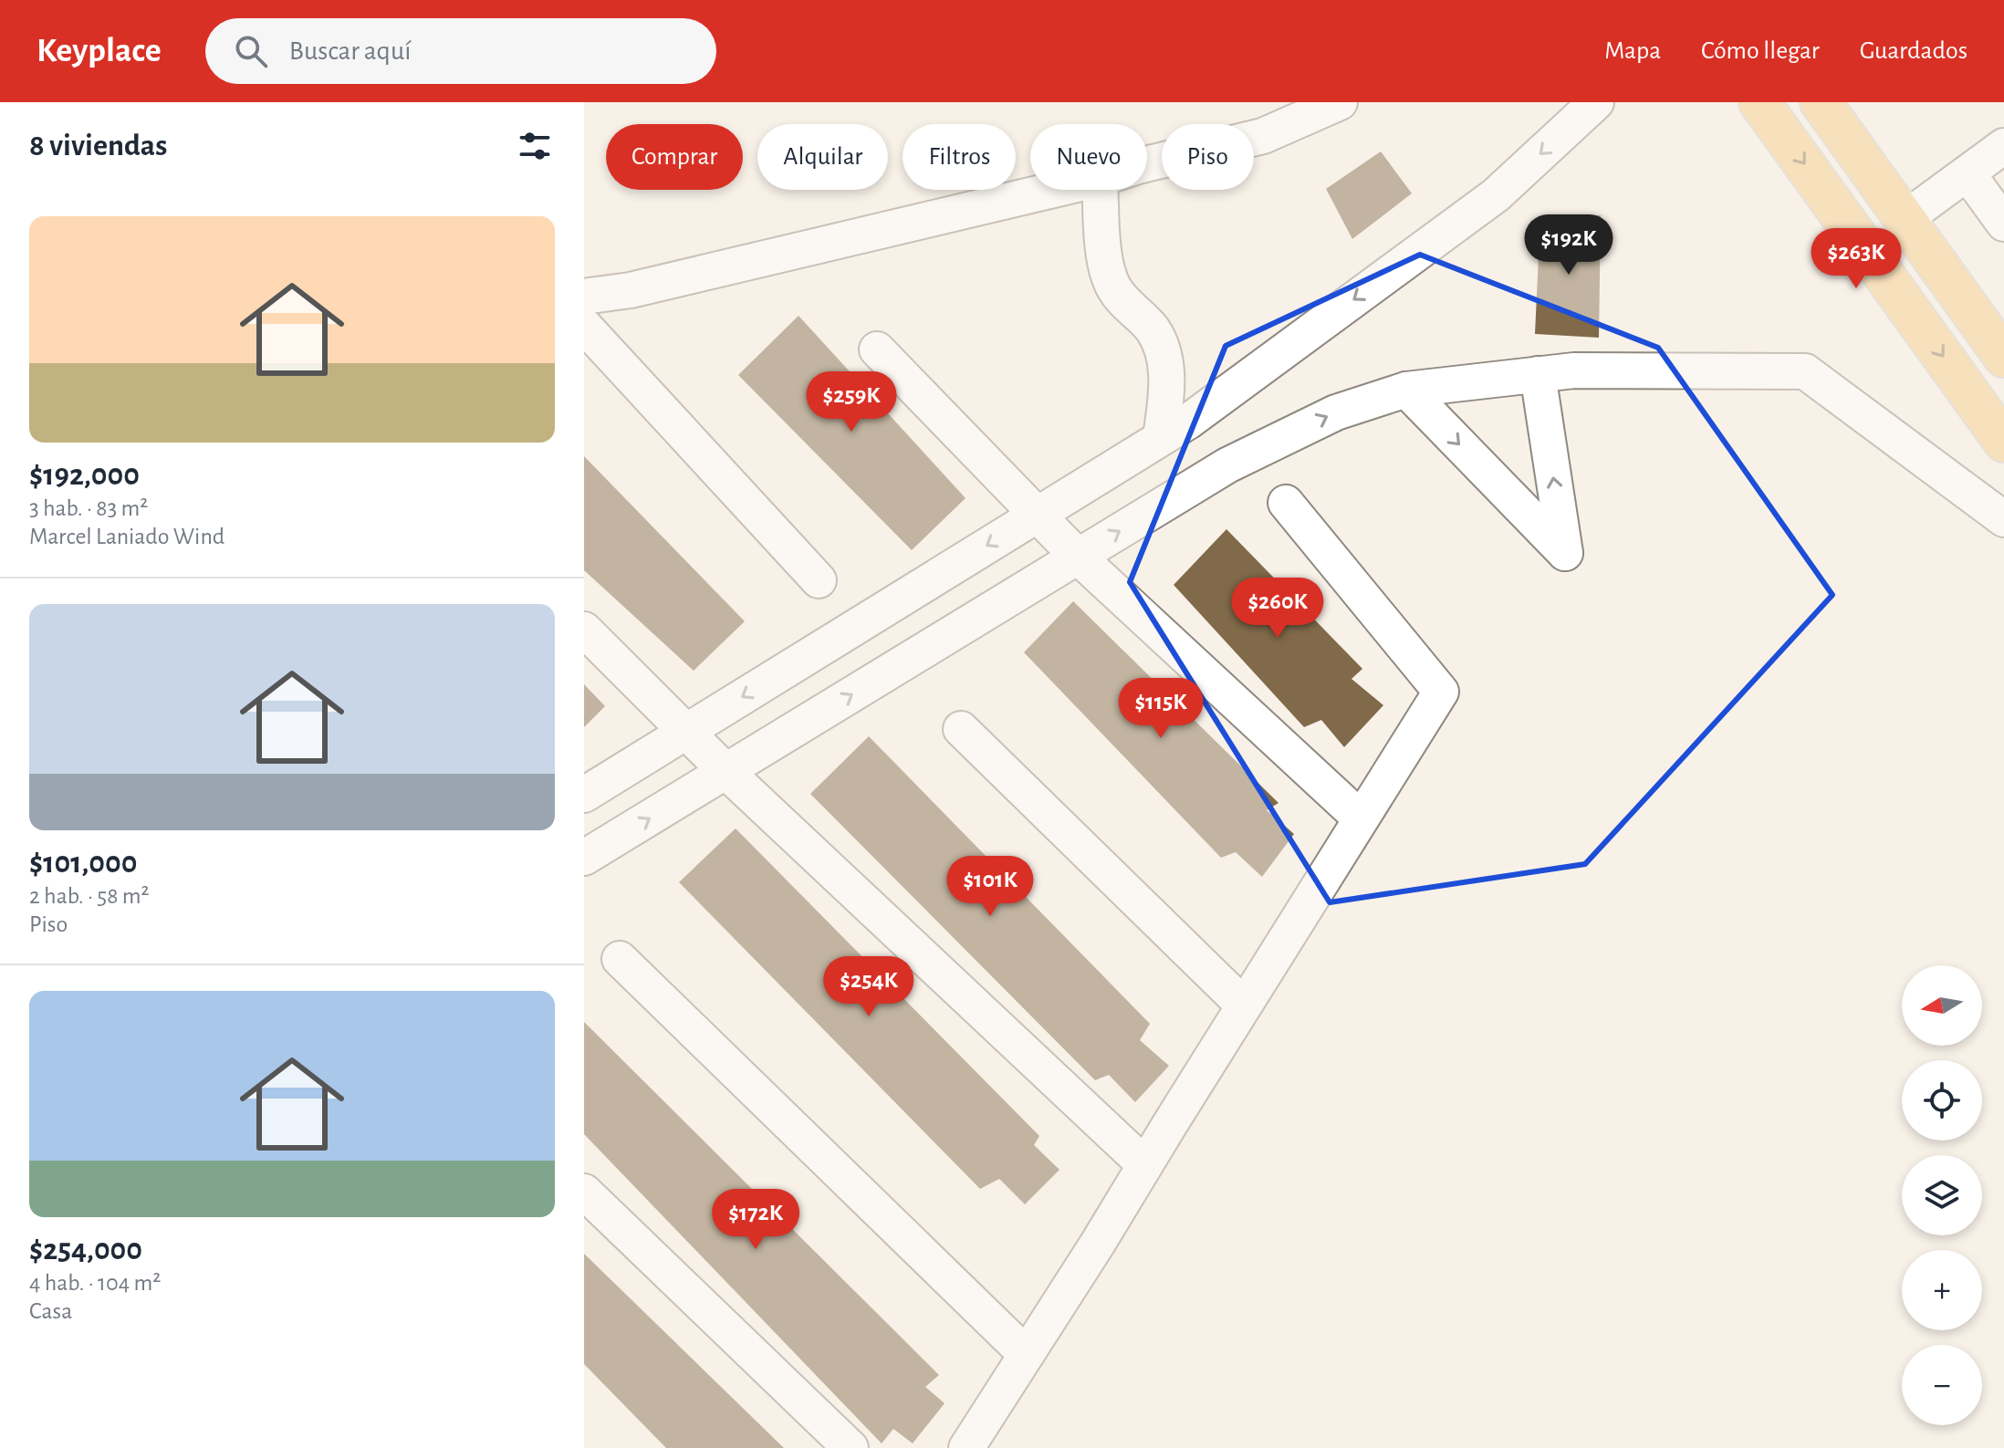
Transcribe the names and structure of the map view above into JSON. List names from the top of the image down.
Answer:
{
  "north": "left",
  "page": {
    "header": "Keyplace",
    "search": "Buscar aquí",
    "nav": ["Mapa", "Cómo llegar", "Guardados"],
    "heading": "8 viviendas",
    "chip": [
      "Comprar",
      "Alquilar",
      "Filtros",
      "Nuevo",
      "Piso"
    ],
    "list": [
      {
        "name": "$192,000",
        "note": "3 hab. · 83 m² · Marcel Laniado Wind"
      },
      {
        "name": "$101,000",
        "note": "2 hab. · 58 m² · Piso"
      },
      {
        "name": "$254,000",
        "note": "4 hab. · 104 m² · Casa"
      }
    ],
    "price": [
      "$192K",
      "$263K",
      "$259K",
      "$260K",
      "$115K",
      "$101K",
      "$254K",
      "$172K"
    ],
    "map_buttons": ["+", "−"]
  }
}
